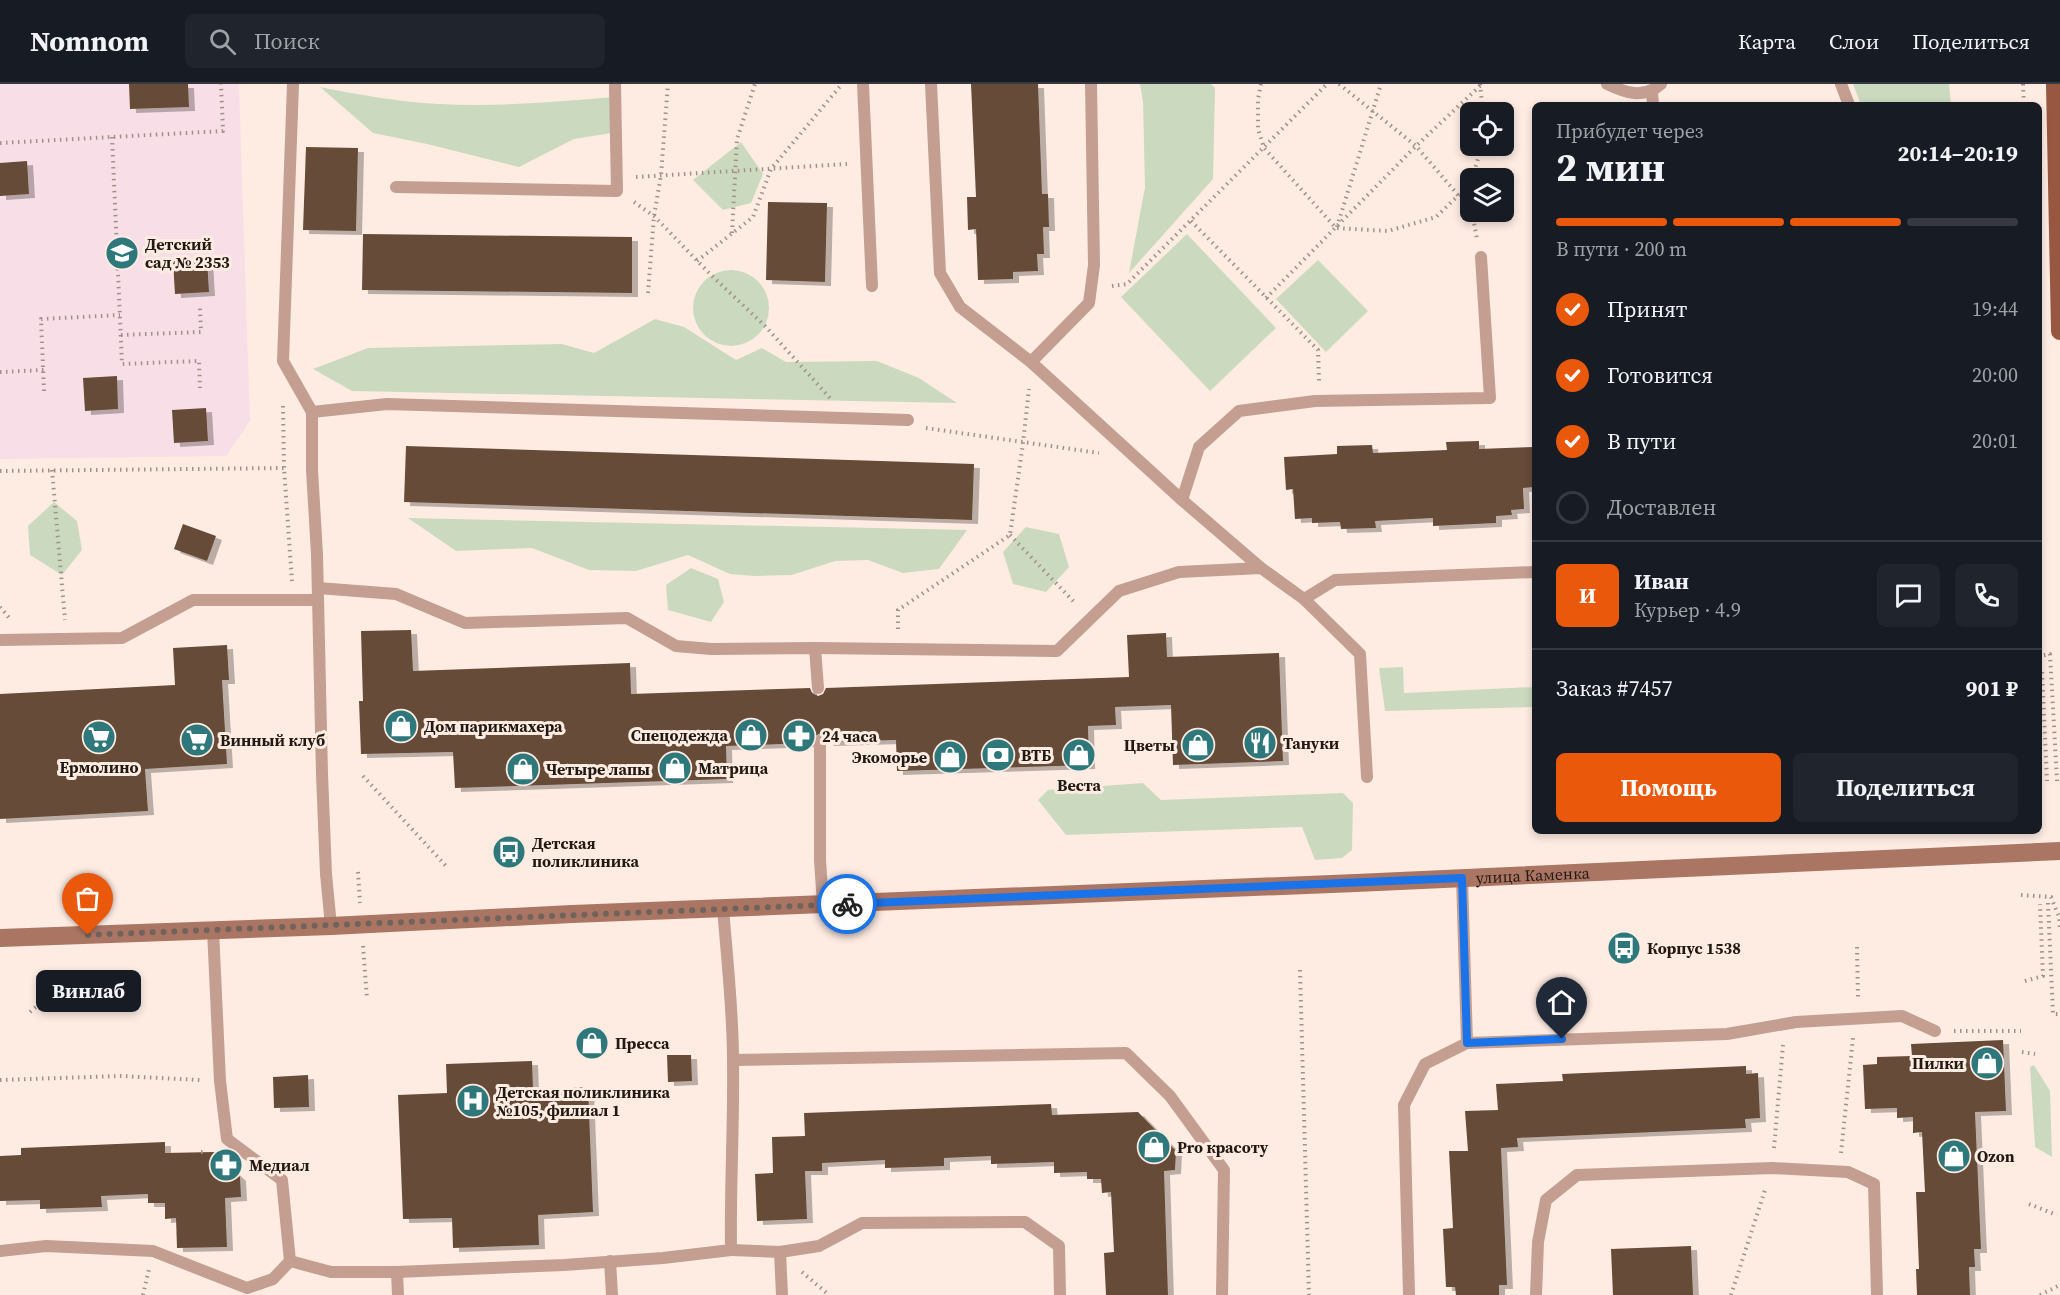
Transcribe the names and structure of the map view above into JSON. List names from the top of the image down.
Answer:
{
  "streets": {
    "main road": ["улица Каменка"]
  },
  "places": {
    "school or university": ["Детский сад № 2353"],
    "shop": [
      "Дом парикмахера",
      "Спецодежда",
      "Цветы",
      "Веста",
      "Экоморье",
      "Матрица",
      "Четыре лапы",
      "Пресса",
      "Пилки",
      "Pro красоту",
      "Ozon"
    ],
    "pharmacy": ["24 часа", "Медиал"],
    "supermarket": ["Ермолино", "Винный клуб"],
    "restaurant": ["Тануки"],
    "bank": ["ВТБ"],
    "bus stop": ["Детская поликлиника", "Корпус 1538"],
    "other": ["Винлаб"],
    "hospital": ["Детская поликлиника №105, филиал 1"]
  },
  "page": {
    "header": "Nomnom",
    "search": "Поиск",
    "nav": ["Карта", "Слои", "Поделиться"],
    "heading": ["2 мин", "Прибудет через", "20:14–20:19"],
    "panel": [
      "Иван",
      "Курьер · 4.9",
      "Заказ #7457",
      "901 ₽"
    ],
    "bar": "В пути · 200 m",
    "list": [
      ["Принят", "19:44"],
      ["Готовится", "20:00"],
      ["В пути", "20:01"],
      "Доставлен"
    ],
    "round": "И",
    "buttons": ["Помощь", "Поделиться"],
    "bubble": "Винлаб"
  }
}
